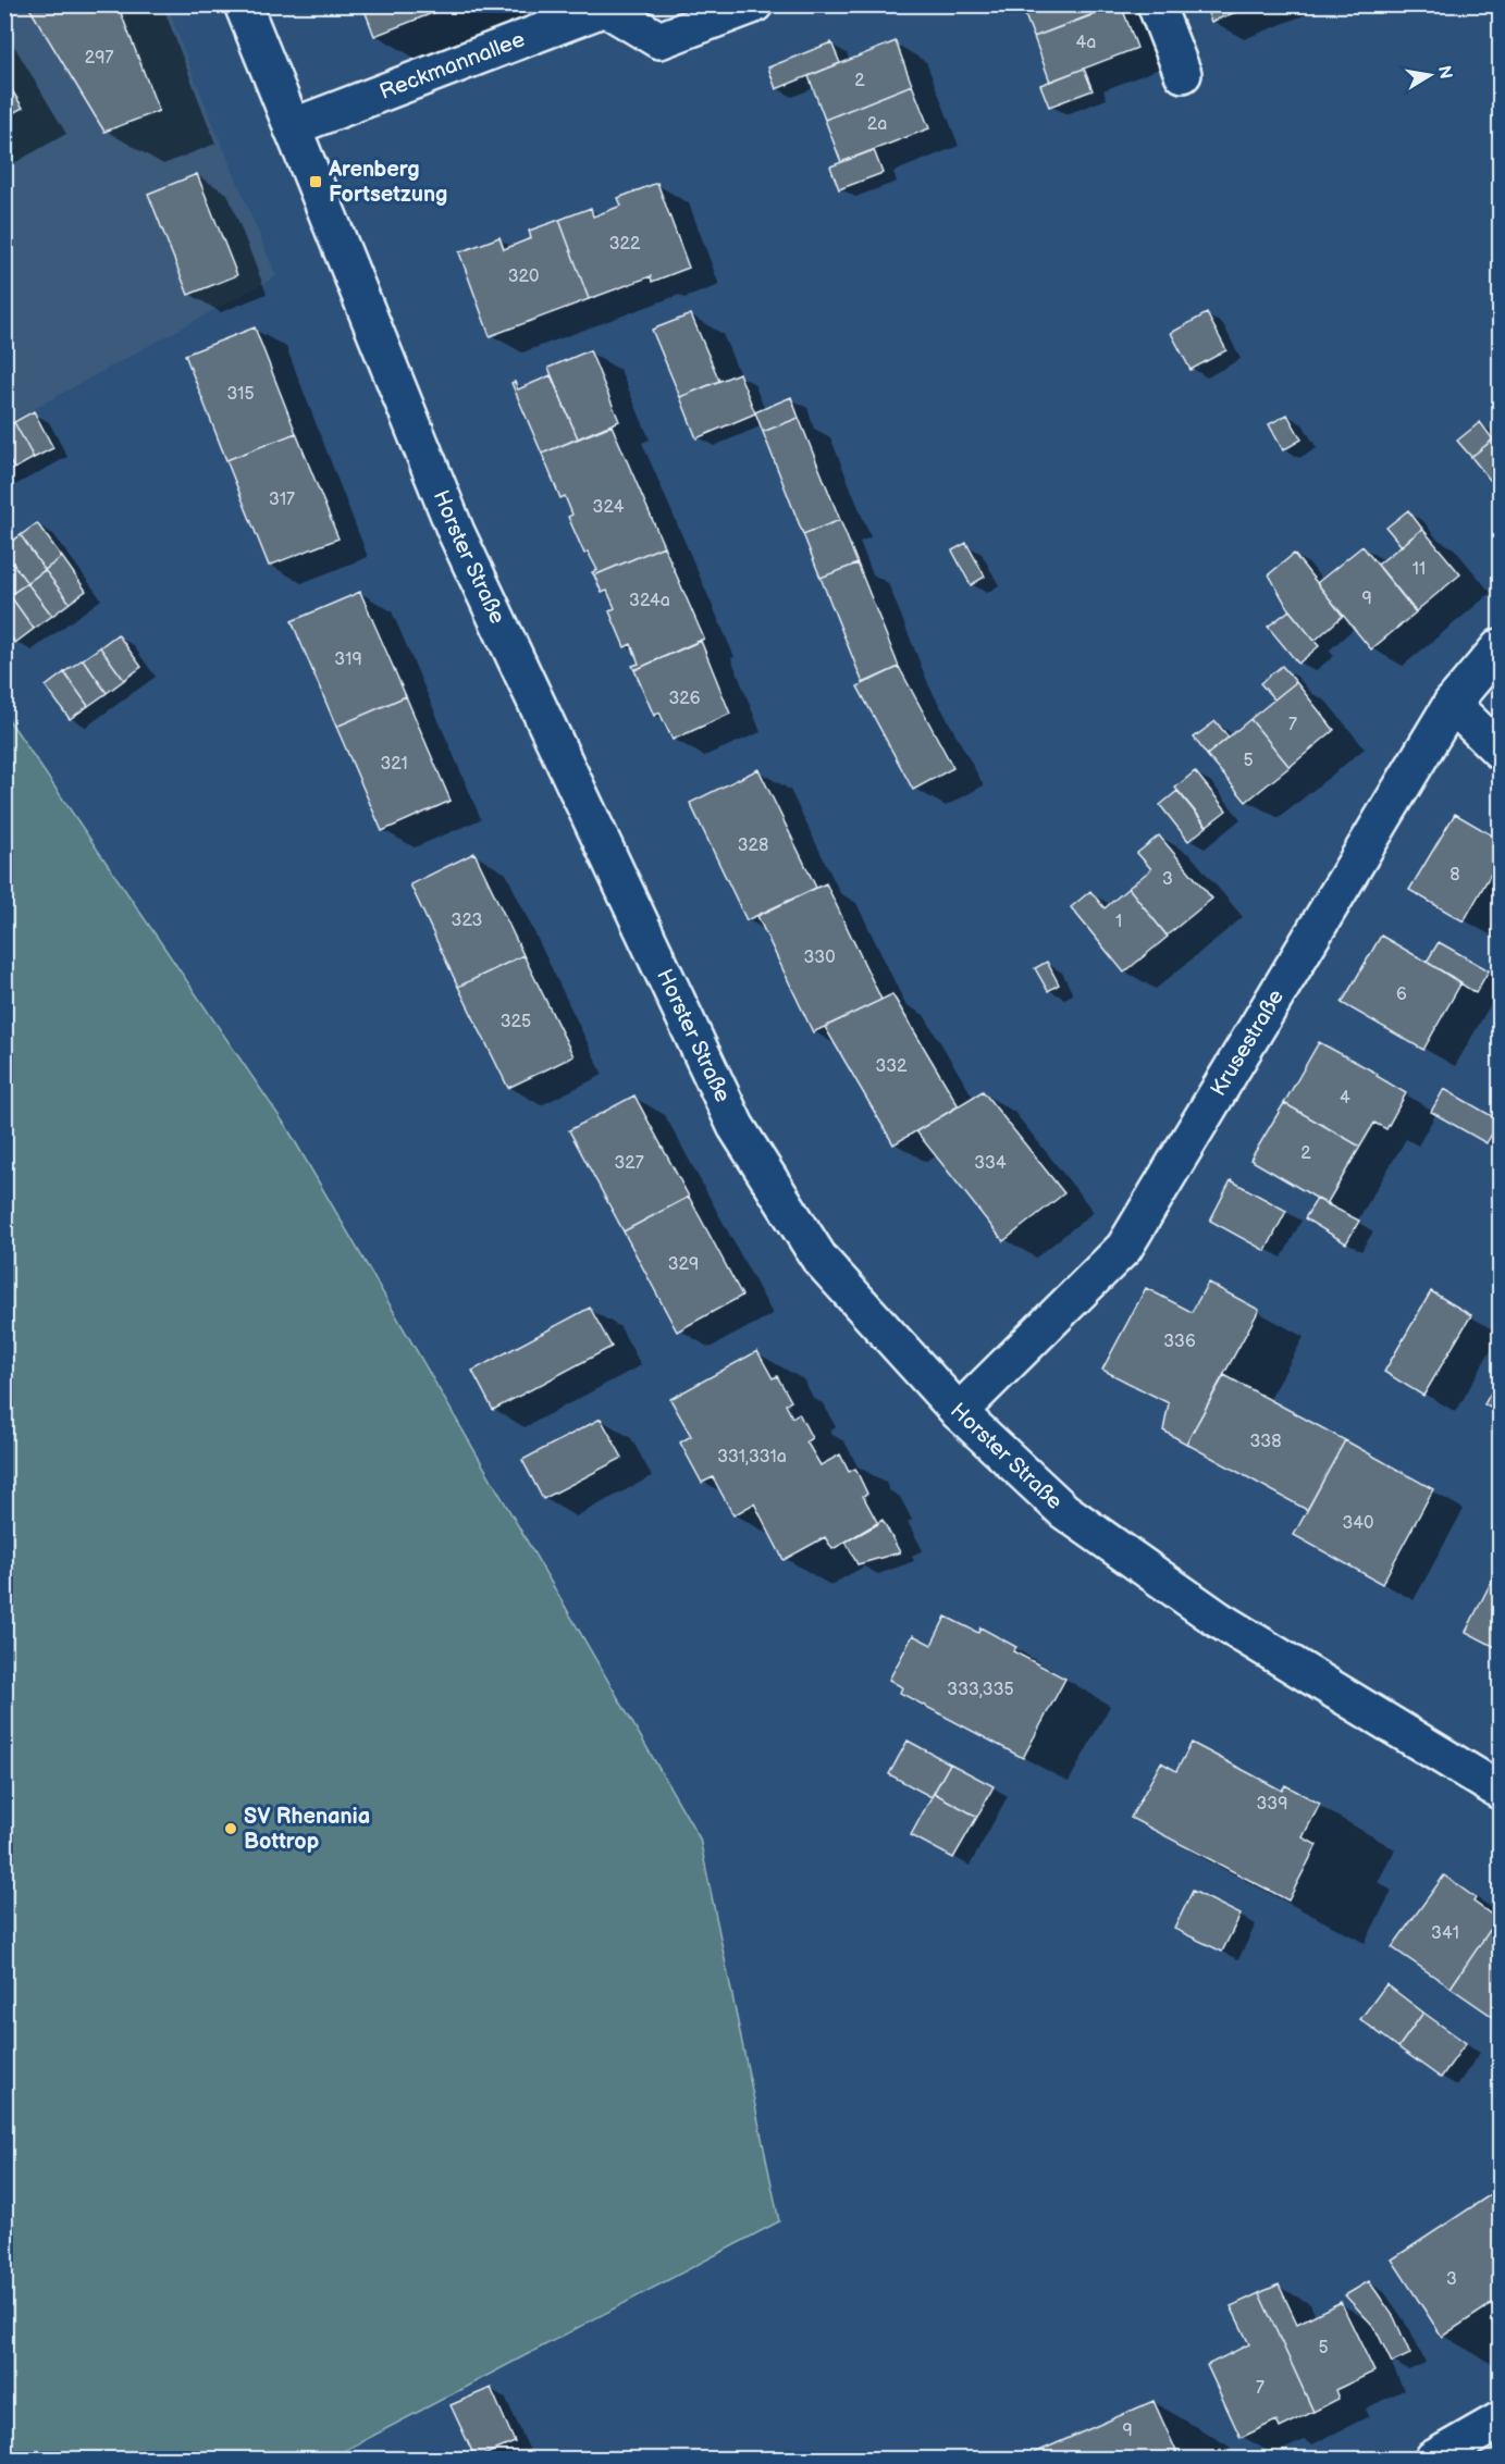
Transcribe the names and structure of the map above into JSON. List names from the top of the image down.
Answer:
{
  "streets": {
    "main road": ["Reckmannallee", "Horster Straße", "Krusestraße"]
  },
  "crossings": [
    ["Reckmannallee", "Horster Straße"],
    ["Horster Straße", "Krusestraße"]
  ],
  "places": {
    "transit": ["Arenberg Fortsetzung"],
    "other": ["SV Rhenania Bottrop"]
  },
  "house_numbers": [
    "4a",
    "297",
    "2",
    "2a",
    "322",
    "320",
    "315",
    "317",
    "324",
    "11",
    "9",
    "324a",
    "319",
    "326",
    "7",
    "5",
    "321",
    "328",
    "8",
    "3",
    "323",
    "1",
    "330",
    "6",
    "325",
    "332",
    "4",
    "2",
    "327",
    "334",
    "329",
    "336",
    "338",
    "331,331a",
    "340",
    "333,335",
    "339",
    "341",
    "3",
    "5",
    "7",
    "9"
  ],
  "north": "right"
}
